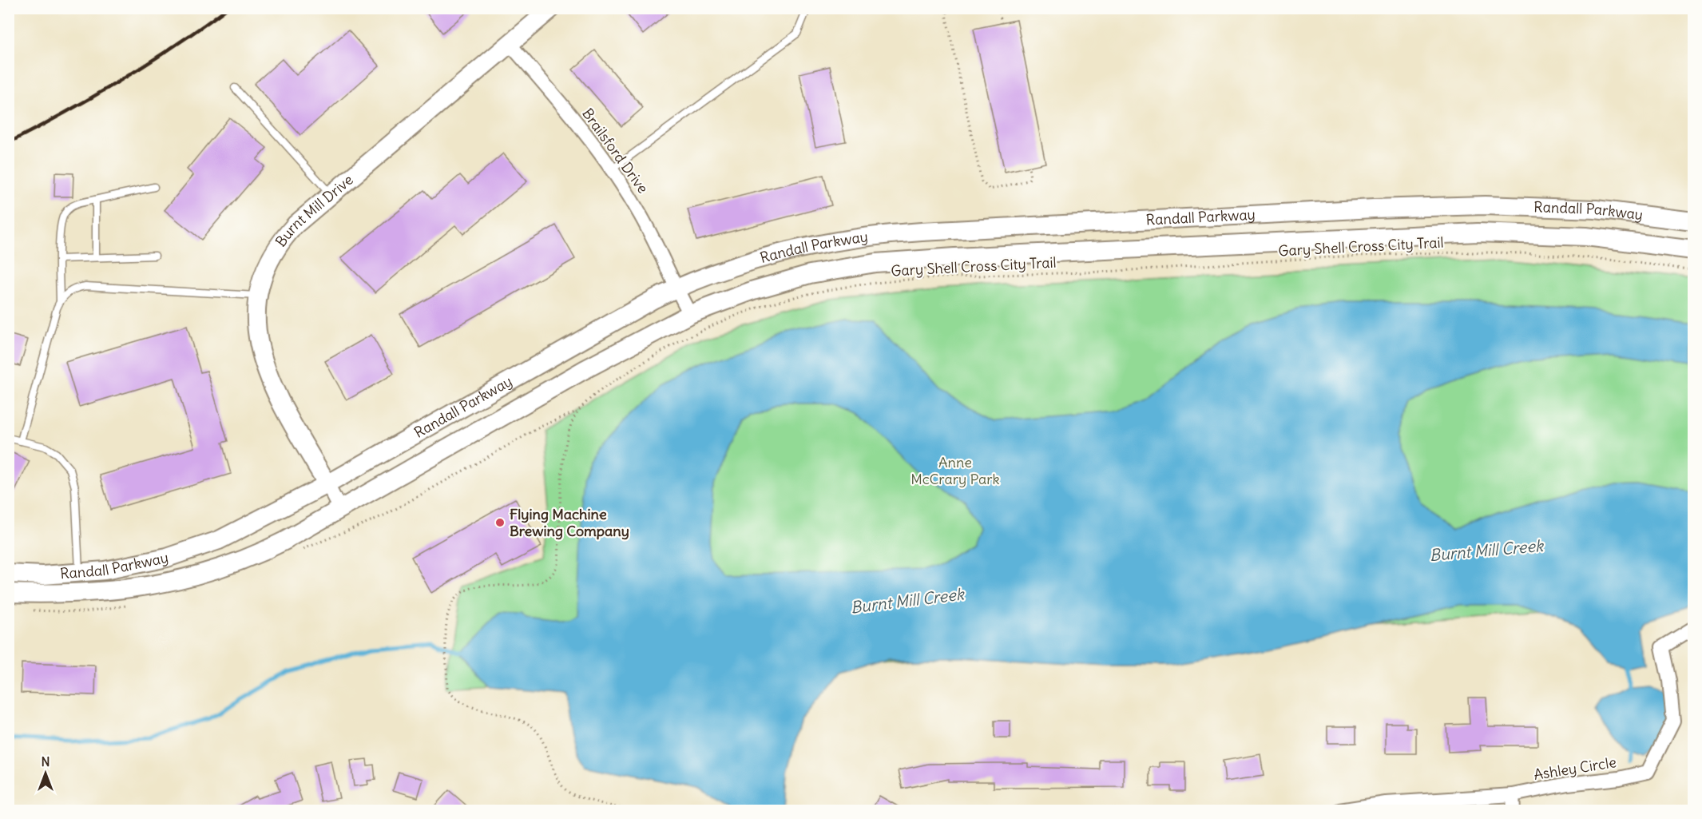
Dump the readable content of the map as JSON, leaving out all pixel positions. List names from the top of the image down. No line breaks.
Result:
{"streets":{"main road":["Burnt Mill Drive","Randall Parkway"],"street":["Brailsford Drive","Ashley Circle"],"path":["Gary Shell Cross City Trail"]},"crossings":[["Brailsford Drive","Burnt Mill Drive"],["Brailsford Drive","Randall Parkway"],["Burnt Mill Drive","Randall Parkway"]],"water":["Burnt Mill Creek"],"parks":["Anne McCrary Park"],"places":["Flying Machine Brewing Company"],"north":"top"}
